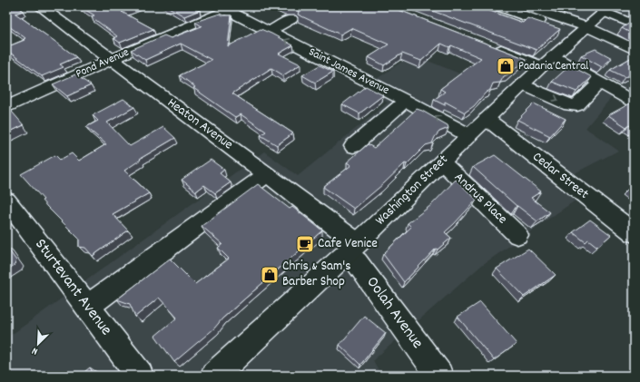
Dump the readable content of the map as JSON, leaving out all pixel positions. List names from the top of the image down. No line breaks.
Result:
{"streets":{"street":["Pond Avenue","Saint James Avenue","Heaton Avenue","Cedar Street","Washington Street","Andrus Place","Sturtevant Avenue","Oolah Avenue"]},"crossings":[["Pond Avenue","Saint James Avenue"],["Pond Avenue","Heaton Avenue"],["Saint James Avenue","Washington Street"],["Heaton Avenue","Washington Street"],["Heaton Avenue","Oolah Avenue"],["Cedar Street","Washington Street"],["Washington Street","Andrus Place"],["Washington Street","Oolah Avenue"]],"places":{"shop":["Padaria Central","Chris & Sam's Barber Shop"],"cafe":["Cafe Venice"]},"north":"bottom left"}
